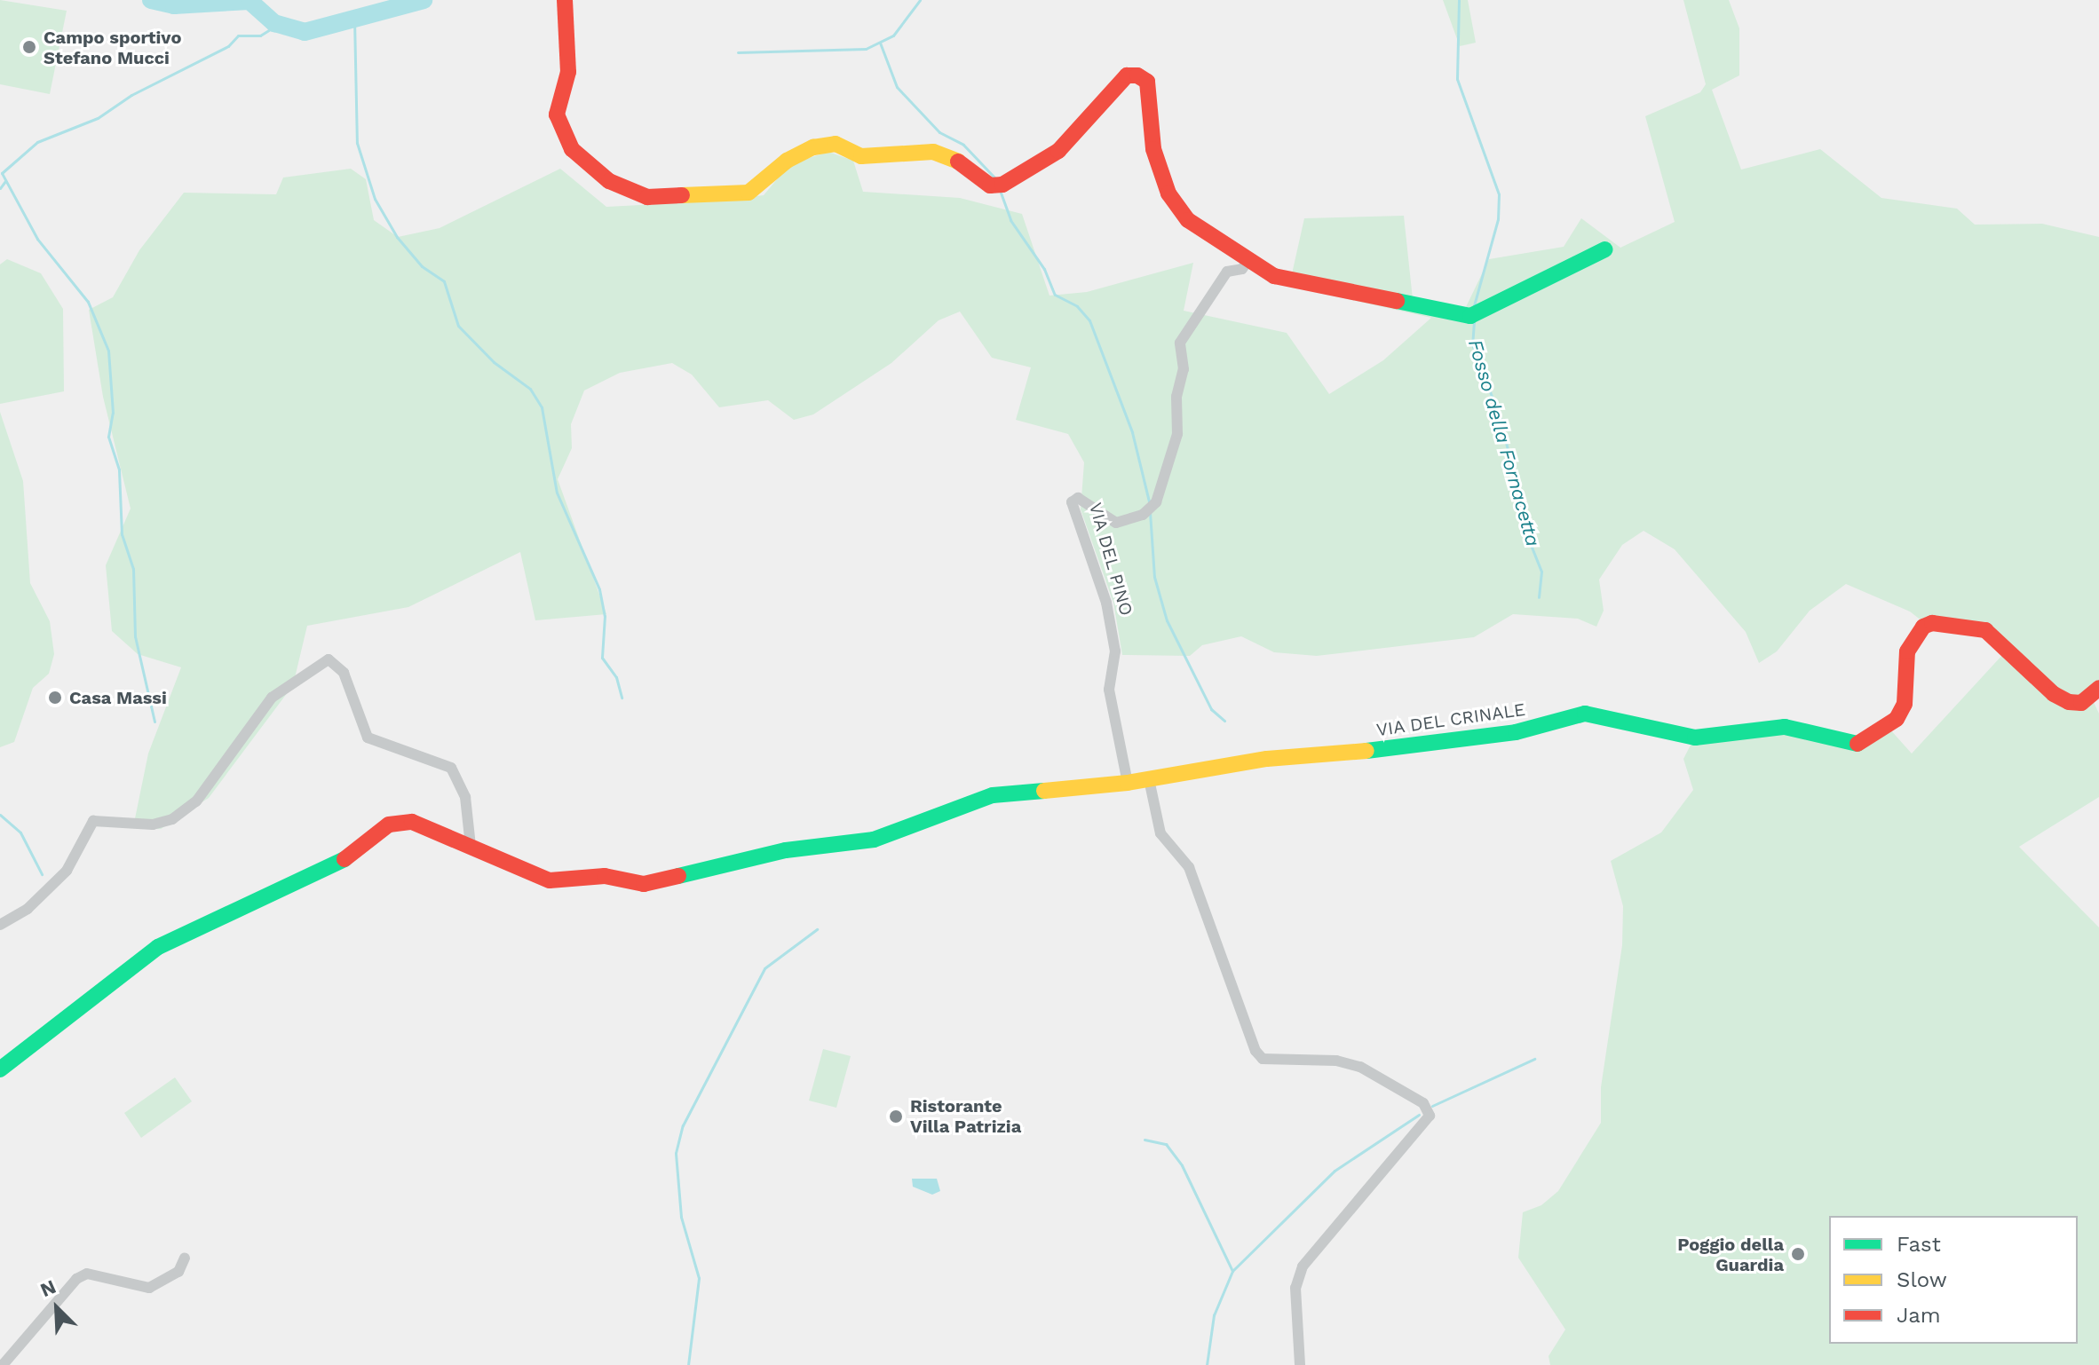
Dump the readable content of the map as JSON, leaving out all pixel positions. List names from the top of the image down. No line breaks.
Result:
{"streets":{"street":["VIA DEL PINO","VIA DEL CRINALE"]},"crossings":[["VIA DEL PINO","VIA DEL CRINALE"]],"water":["Fosso della Fornacetta"],"places":["Campo sportivo Stefano Mucci","Casa Massi","Ristorante Villa Patrizia","Poggio della Guardia"],"legend":["Fast","Slow","Jam"],"north":"top left"}
